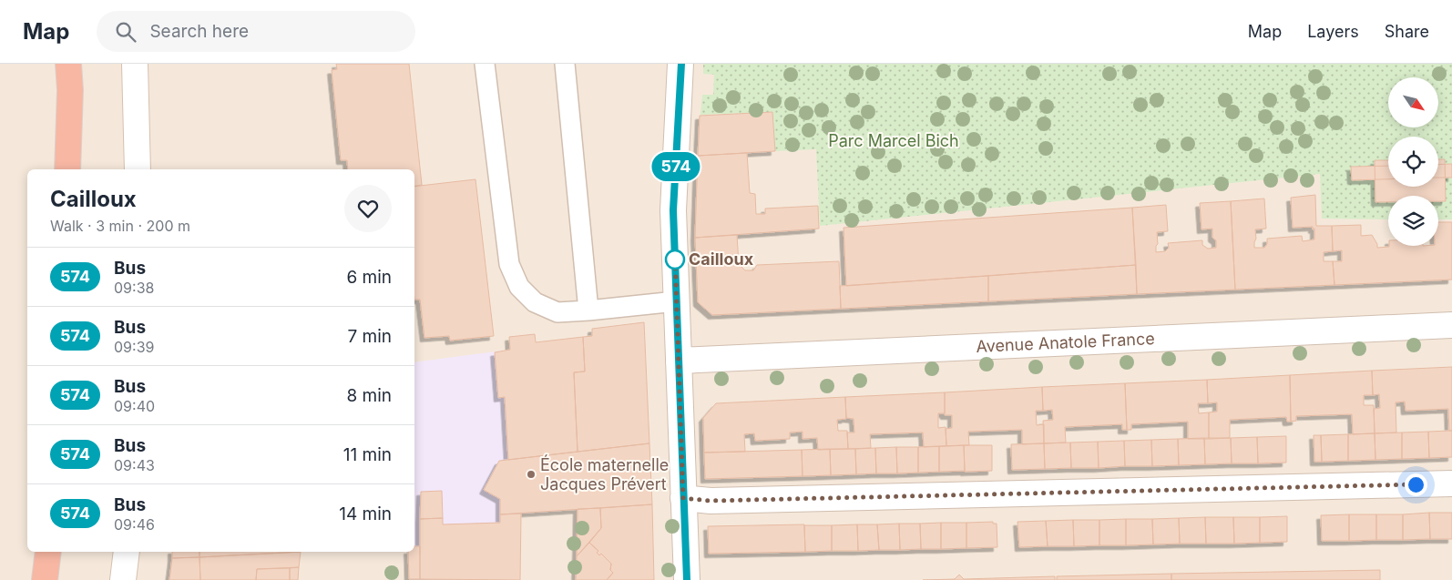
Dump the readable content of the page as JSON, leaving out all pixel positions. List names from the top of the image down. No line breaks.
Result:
{"streets":{"street":["Avenue Anatole France"]},"parks":["Parc Marcel Bich"],"places":["Cailloux","École maternelle Jacques Prévert"],"lines":["bus line 574"],"north":"bottom right","page":{"header":"Map","search":"Search here","nav":["Map","Layers","Share"],"on_map":"574","heading":["Cailloux","Walk · 3 min · 200 m"],"list":[{"mark":"574","name":"Bus","note":"09:38","value":"6 min"},{"mark":"574","name":"Bus","note":"09:39","value":"7 min"},{"mark":"574","name":"Bus","note":"09:40","value":"8 min"},{"mark":"574","name":"Bus","note":"09:43","value":"11 min"},{"mark":"574","name":"Bus","note":"09:46","value":"14 min"}]}}
